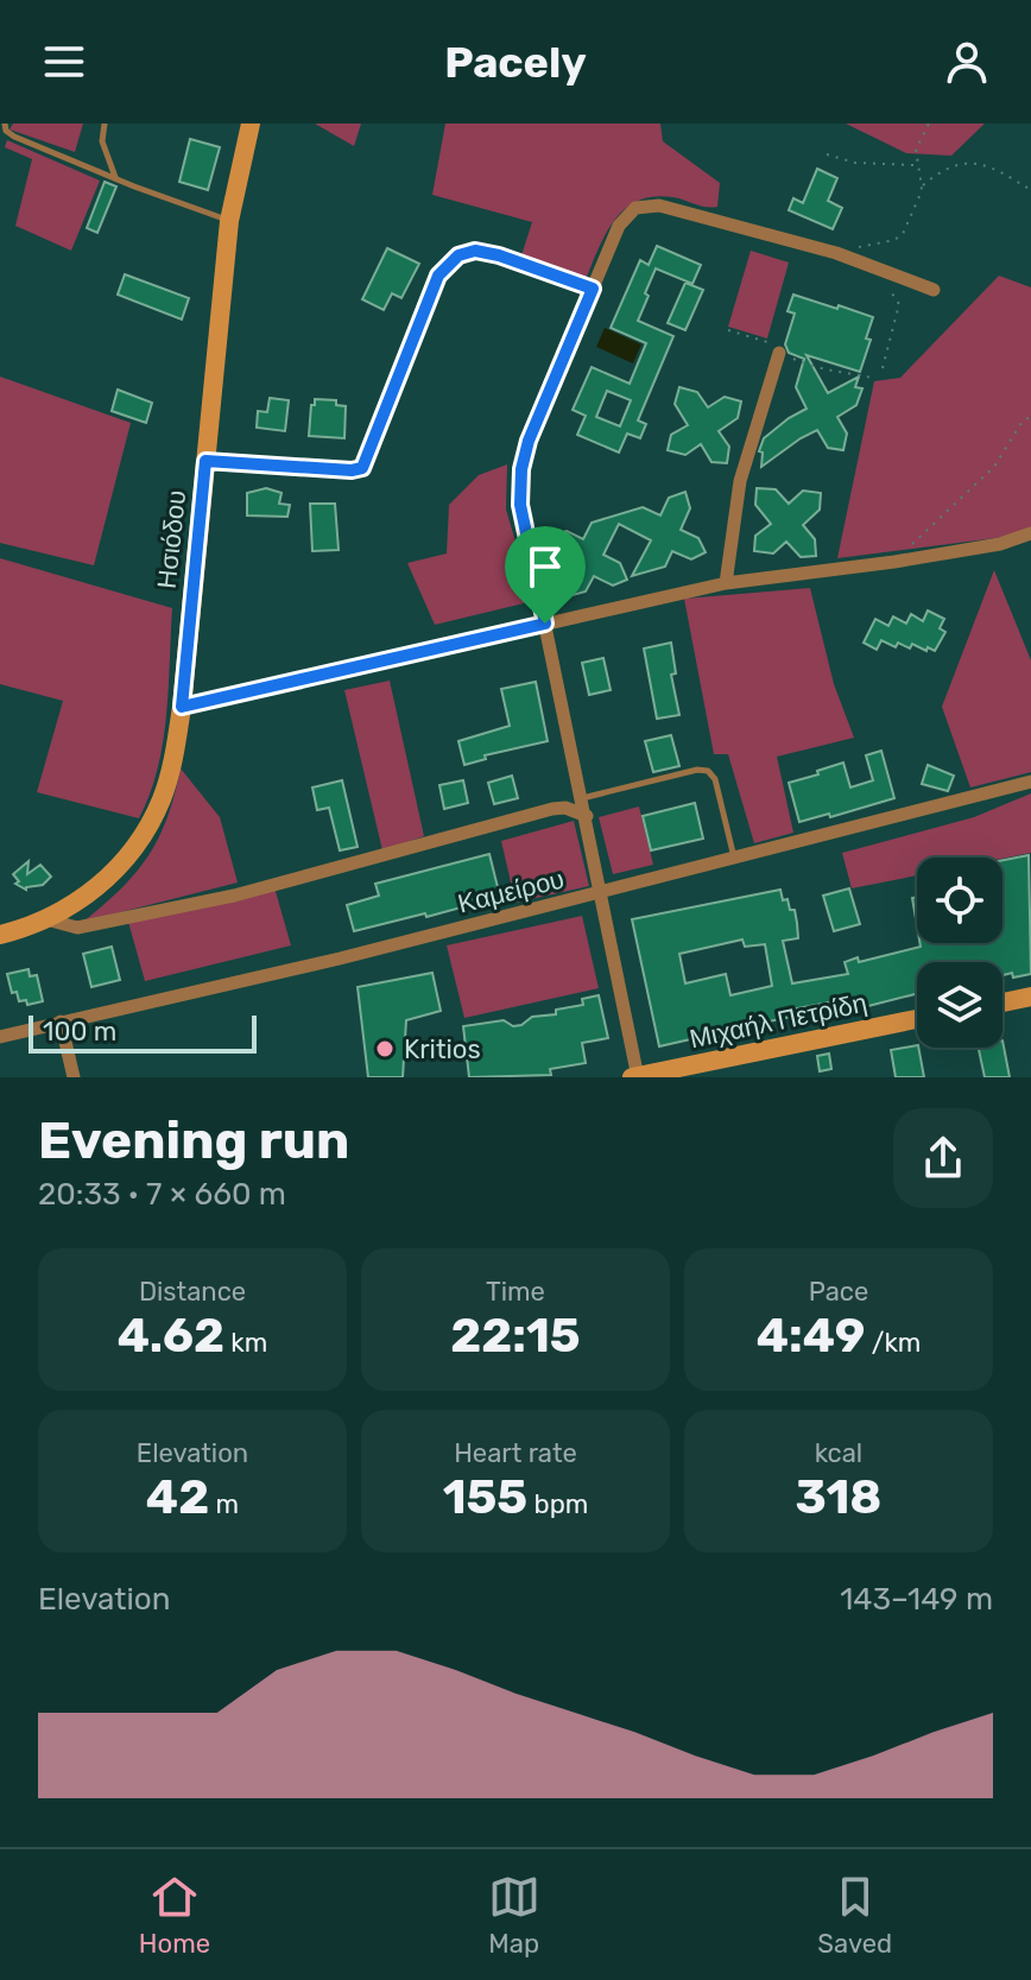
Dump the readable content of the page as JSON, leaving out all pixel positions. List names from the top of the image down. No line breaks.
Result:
{"streets":{"street":["Ησιόδου","Καμείρου","Μιχαήλ Πετρίδη"]},"places":["Kritios"],"scale_bar":"100 m","page":{"header":"Pacely","scale":"100 m","heading":["Evening run","20:33 · 7 × 660 m"],"stats":[["Distance","4.62 km"],["Time","22:15"],["Pace","4:49 /km"],["Elevation","42 m"],["Heart rate","155 bpm"],["kcal","318"]],"chart":["Elevation","143–149 m"],"tabs":["Home","Map","Saved"]}}
